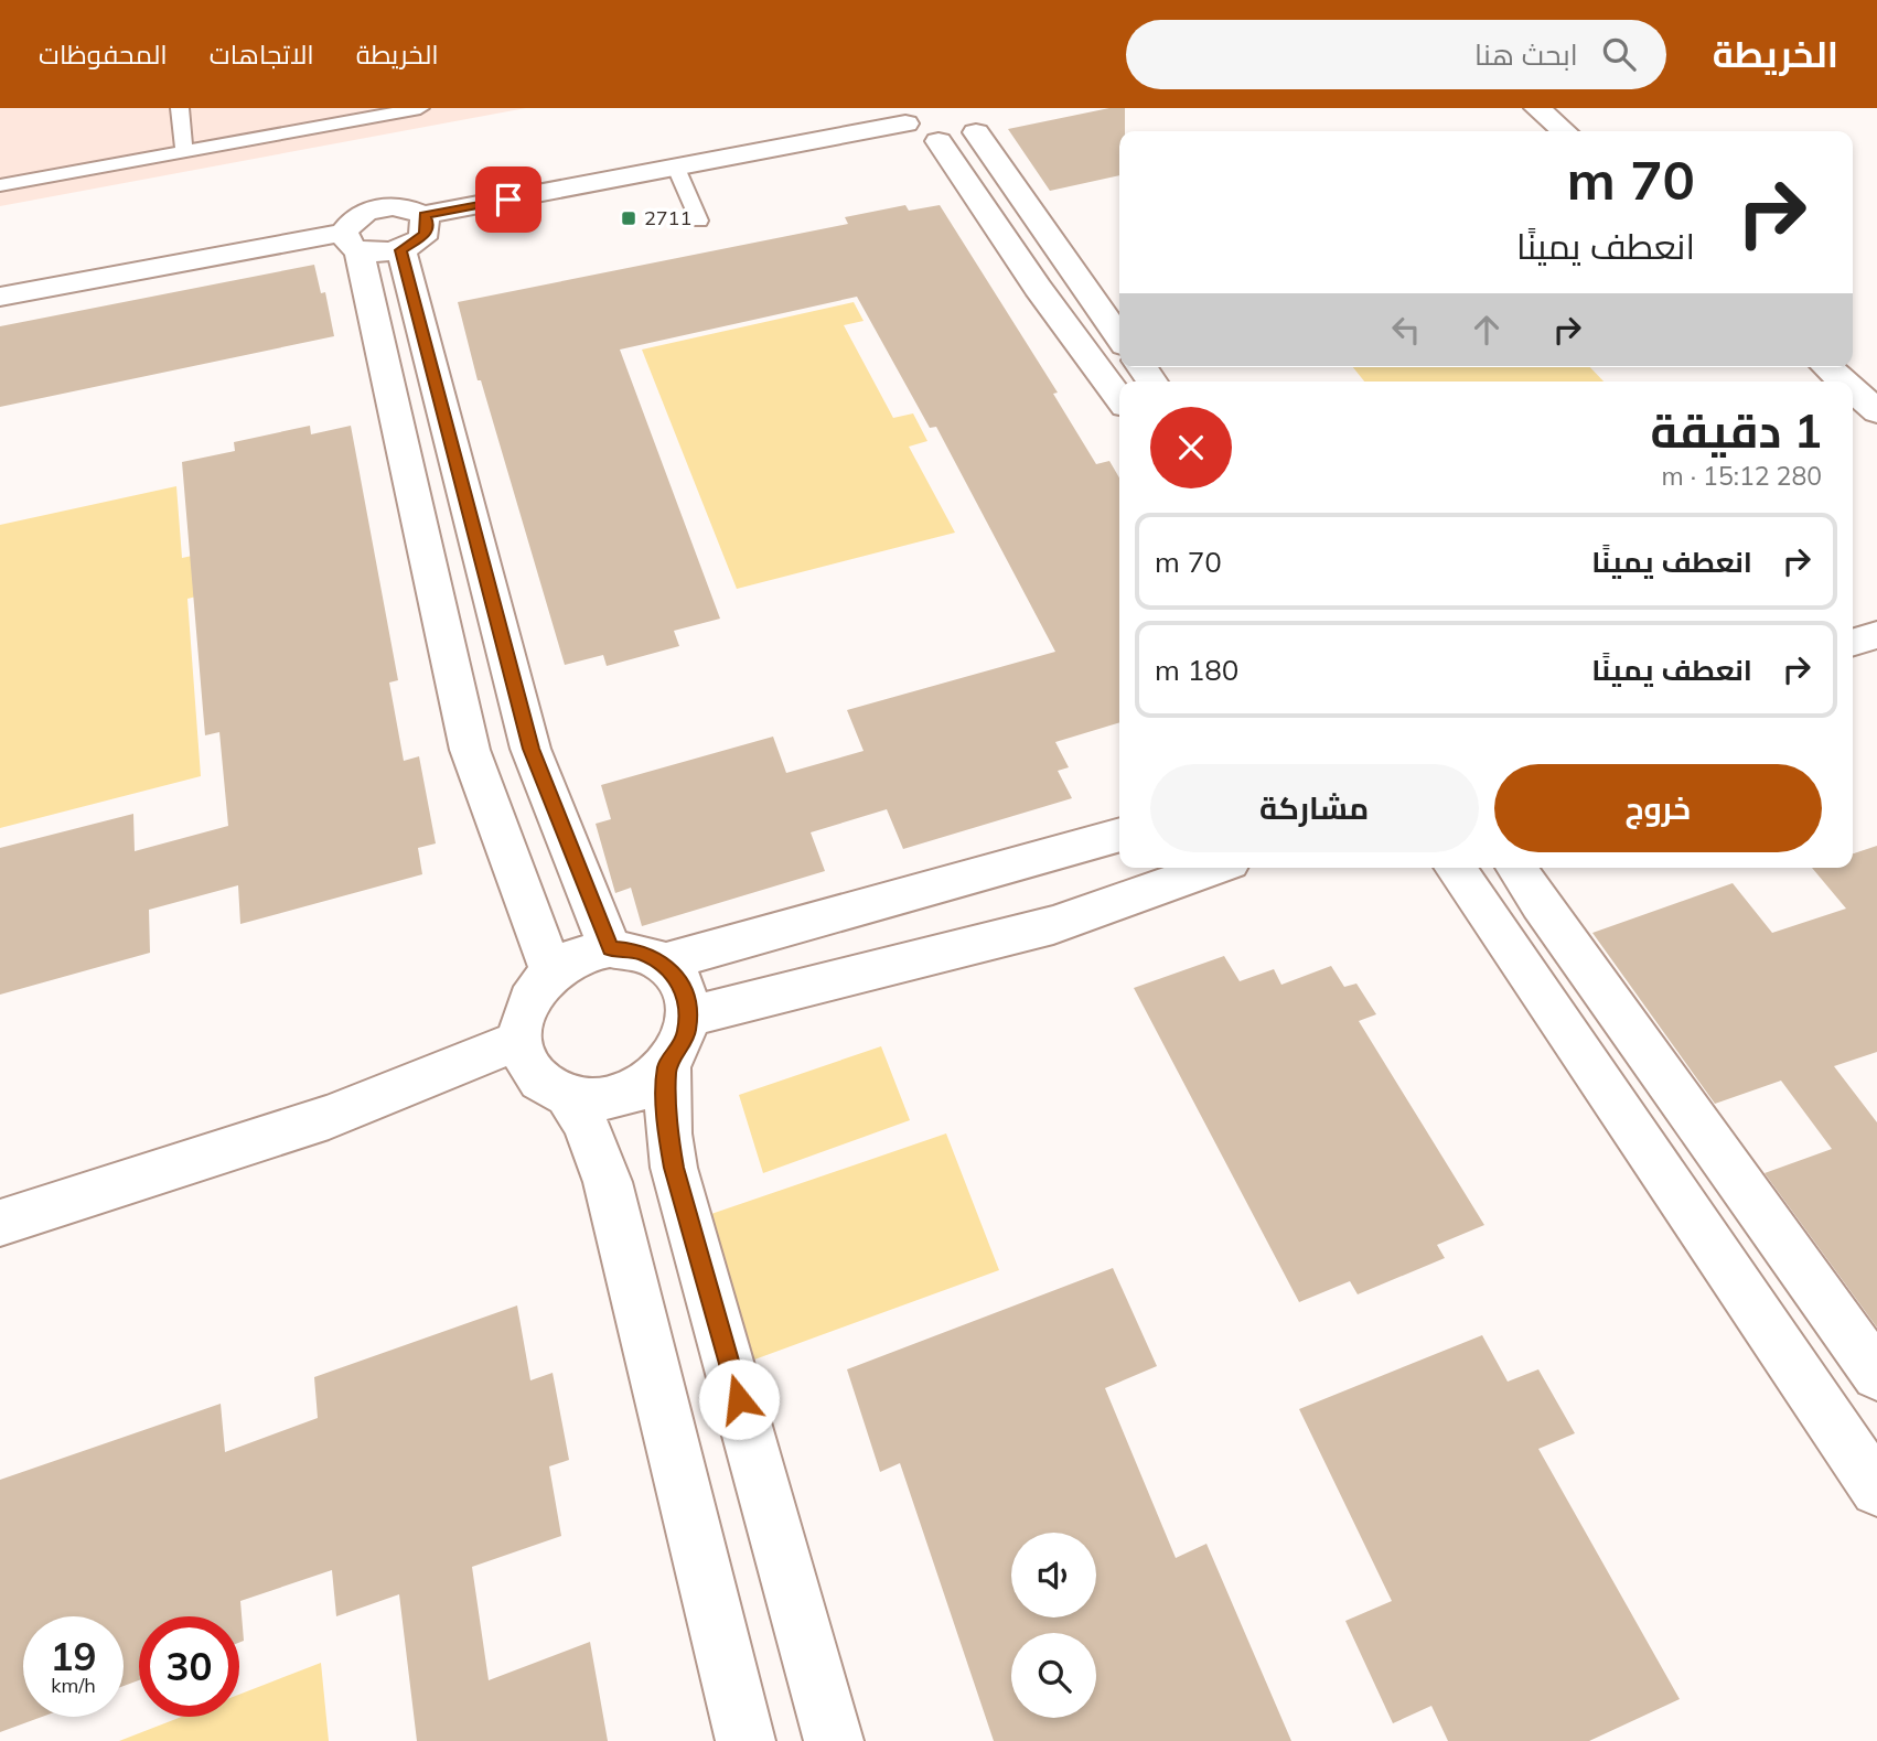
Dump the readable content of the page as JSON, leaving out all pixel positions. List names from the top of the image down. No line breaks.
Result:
{"places":{"transit":["2711"]},"page":{"header":"الخريطة","search":"ابحث هنا","nav":["الخريطة","الاتجاهات","المحفوظات"],"turn":["70 m","انعطف يمينًا"],"heading":["1 دقيقة","280 m · 15:12"],"list":[{"name":"انعطف يمينًا","value":"70 m"},{"name":"انعطف يمينًا","value":"180 m"}],"buttons":["خروج","مشاركة"],"speed":"19 km/h","limit":"30"}}
